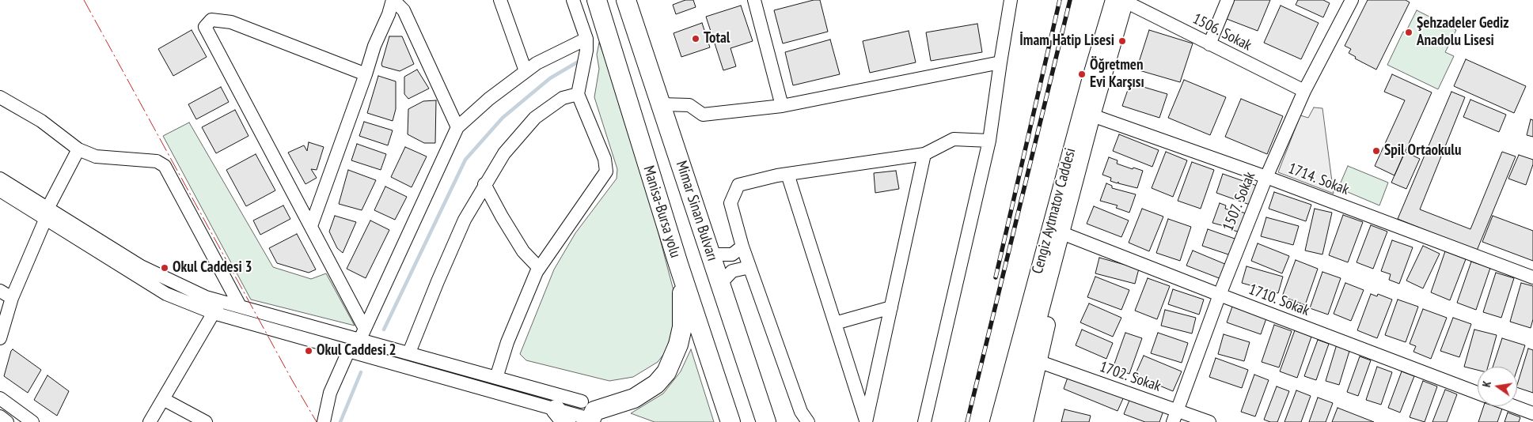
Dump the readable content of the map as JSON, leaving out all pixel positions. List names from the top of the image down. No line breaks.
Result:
{"streets":{"highway":["Mimar Sinan Bulvarı","Manisa-Bursa yolu"],"main road":["Cengiz Aytmatov Caddesi"],"street":["1506. Sokak","1714. Sokak","1507. Sokak","1710. Sokak","1702. Sokak"]},"crossings":[["1506. Sokak","1507. Sokak"],["1506. Sokak","Cengiz Aytmatov Caddesi"],["1714. Sokak","1507. Sokak"],["1714. Sokak","Cengiz Aytmatov Caddesi"],["1507. Sokak","1710. Sokak"],["1507. Sokak","1702. Sokak"],["Cengiz Aytmatov Caddesi","1710. Sokak"]],"places":["Şehzadeler Gediz Anadolu Lisesi","Total","İmam Hatip Lisesi","Öğretmen Evi Karşısı","Spil Ortaokulu","Okul Caddesi 3","Okul Caddesi 2"],"north":"left"}
